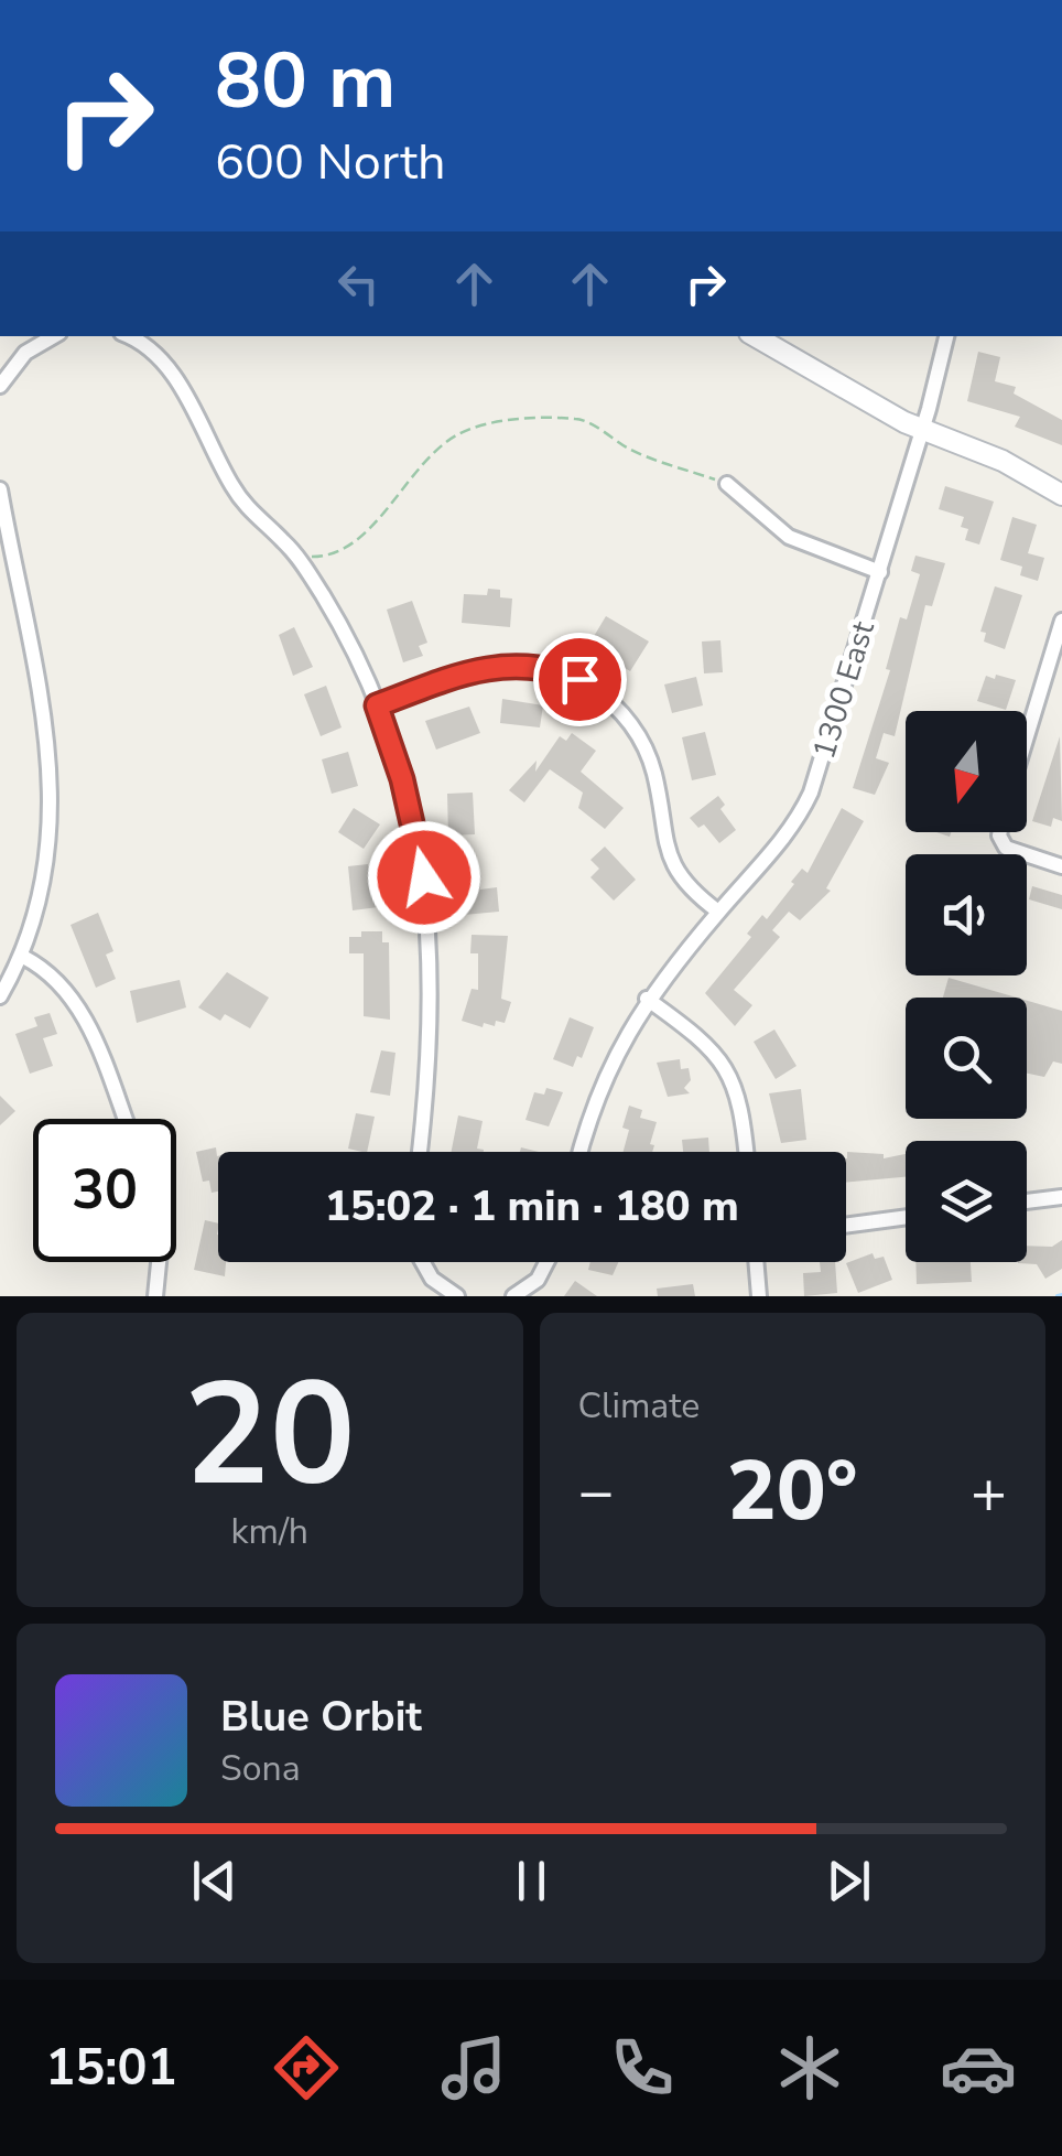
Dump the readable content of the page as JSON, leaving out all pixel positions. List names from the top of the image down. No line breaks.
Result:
{"streets":{"street":["1300 East"]},"north":"bottom","page":{"turn":["80 m","600 North"],"limit":"30","trip":"15:02 · 1 min · 180 m","tile":[["20","km/h"],"Climate"],"heat":["−","20°","+"],"song":["Blue Orbit","Sona"],"tabs":"15:01"}}
